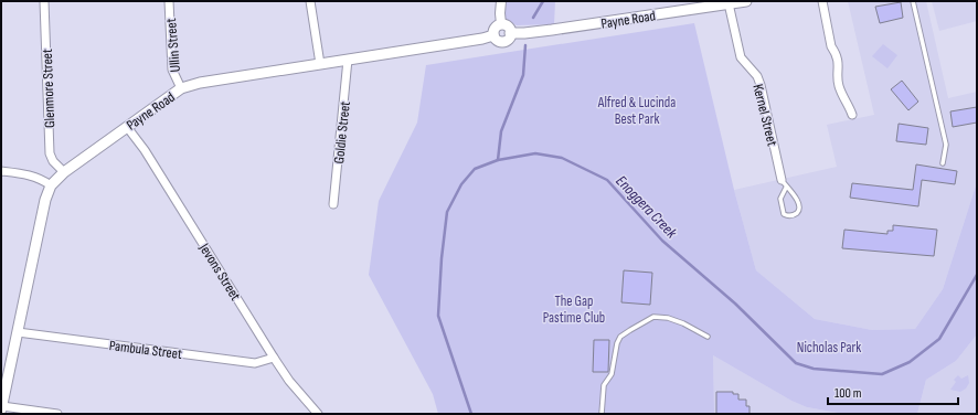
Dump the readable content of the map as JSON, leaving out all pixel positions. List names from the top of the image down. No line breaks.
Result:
{"streets":{"main road":["Payne Road"],"street":["Ullin Street","Glenmore Street","Kernel Street","Goldie Street","Jevons Street","Pambula Street"]},"crossings":[["Payne Road","Ullin Street"],["Payne Road","Glenmore Street"],["Payne Road","Kernel Street"],["Payne Road","Goldie Street"],["Payne Road","Jevons Street"],["Payne Road","Pambula Street"],["Jevons Street","Pambula Street"]],"water":["Enoggera Creek"],"parks":["Alfred & Lucinda Best Park","The Gap Pastime Club","Nicholas Park"],"scale_bar":"100 m"}
